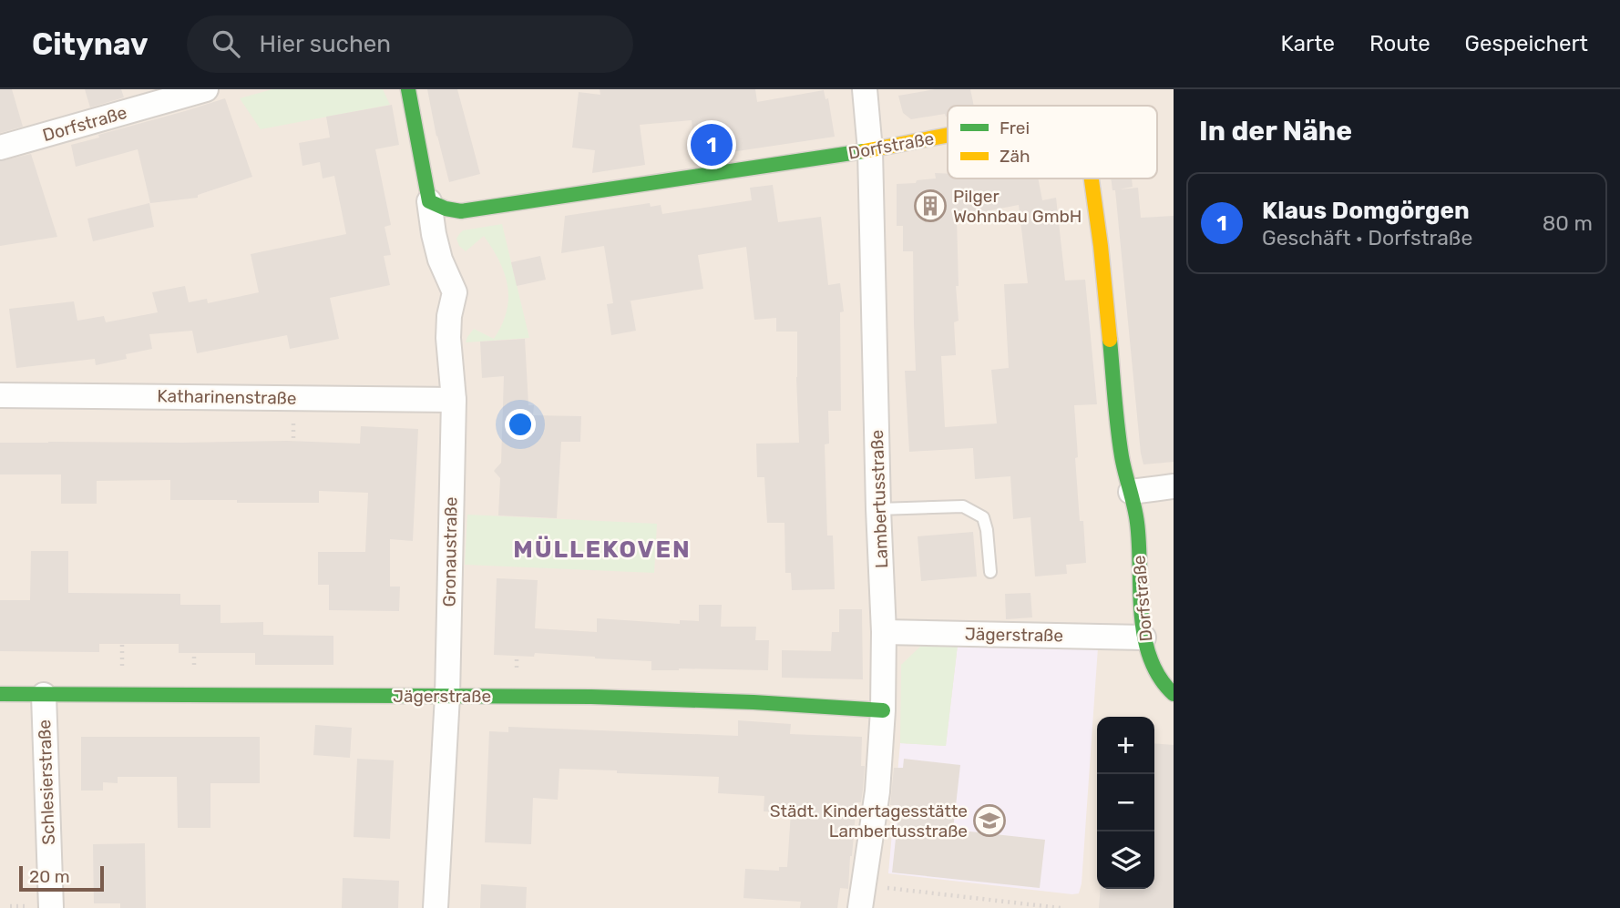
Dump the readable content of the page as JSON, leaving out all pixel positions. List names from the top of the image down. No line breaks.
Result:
{"streets":{"street":["Dorfstraße","Katharinenstraße","Lambertusstraße","Gronaustraße","Jägerstraße","Schlesierstraße"]},"crossings":[["Dorfstraße","Lambertusstraße"],["Dorfstraße","Gronaustraße"],["Dorfstraße","Jägerstraße"],["Katharinenstraße","Gronaustraße"],["Lambertusstraße","Jägerstraße"],["Gronaustraße","Jägerstraße"],["Jägerstraße","Schlesierstraße"]],"districts":["MÜLLEKOVEN"],"places":{"building":["Pilger Wohnbau GmbH"],"school or university":["Städt. Kindertagesstätte Lambertusstraße"]},"legend":["Frei","Zäh"],"scale_bar":"20 m","page":{"header":"Citynav","search":"Hier suchen","nav":["Karte","Route","Gespeichert"],"heading":"In der Nähe","pins":"1","list":[{"mark":"1","name":"Klaus Domgörgen","note":"Geschäft · Dorfstraße","value":"80 m"}],"map_buttons":["+","−"],"scale":"20 m"}}
